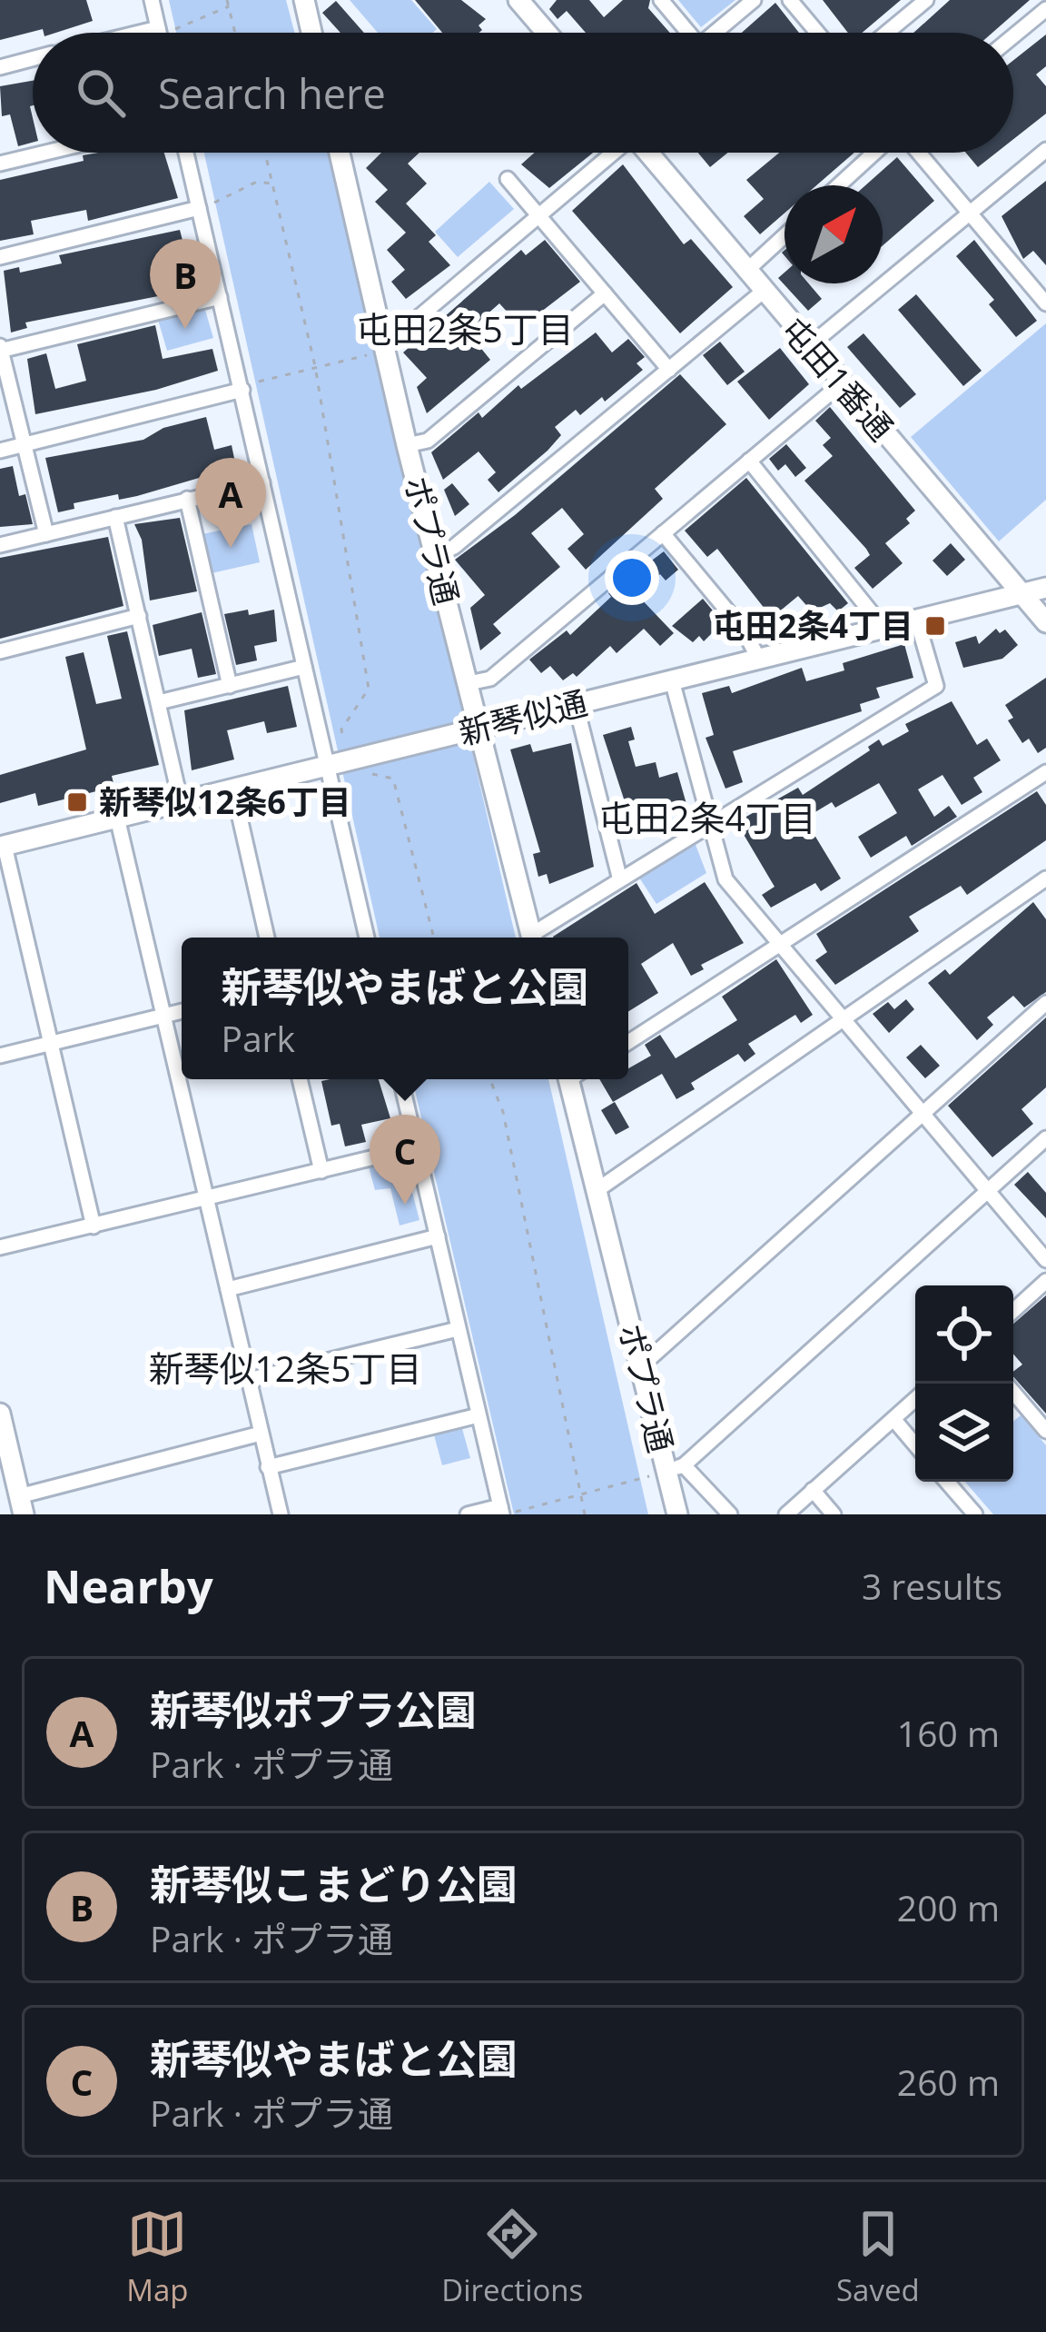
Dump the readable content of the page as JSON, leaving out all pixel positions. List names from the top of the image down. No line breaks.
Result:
{"streets":{"street":["屯田1番通","ポプラ通","新琴似通"]},"crossings":[["屯田1番通","新琴似通"],["ポプラ通","新琴似通"]],"districts":["屯田2条5丁目","屯田2条4丁目","新琴似12条5丁目"],"places":{"transit":["屯田2条4丁目","新琴似12条6丁目"]},"north":"top right","page":{"search":"Search here","pins":["B","A","C"],"popup":["新琴似やまばと公園","Park"],"heading":["Nearby","3 results"],"list":[{"mark":"A","name":"新琴似ポプラ公園","note":"Park · ポプラ通","value":"160 m"},{"mark":"B","name":"新琴似こまどり公園","note":"Park · ポプラ通","value":"200 m"},{"mark":"C","name":"新琴似やまばと公園","note":"Park · ポプラ通","value":"260 m"}],"nav":["Map","Directions","Saved"]}}
